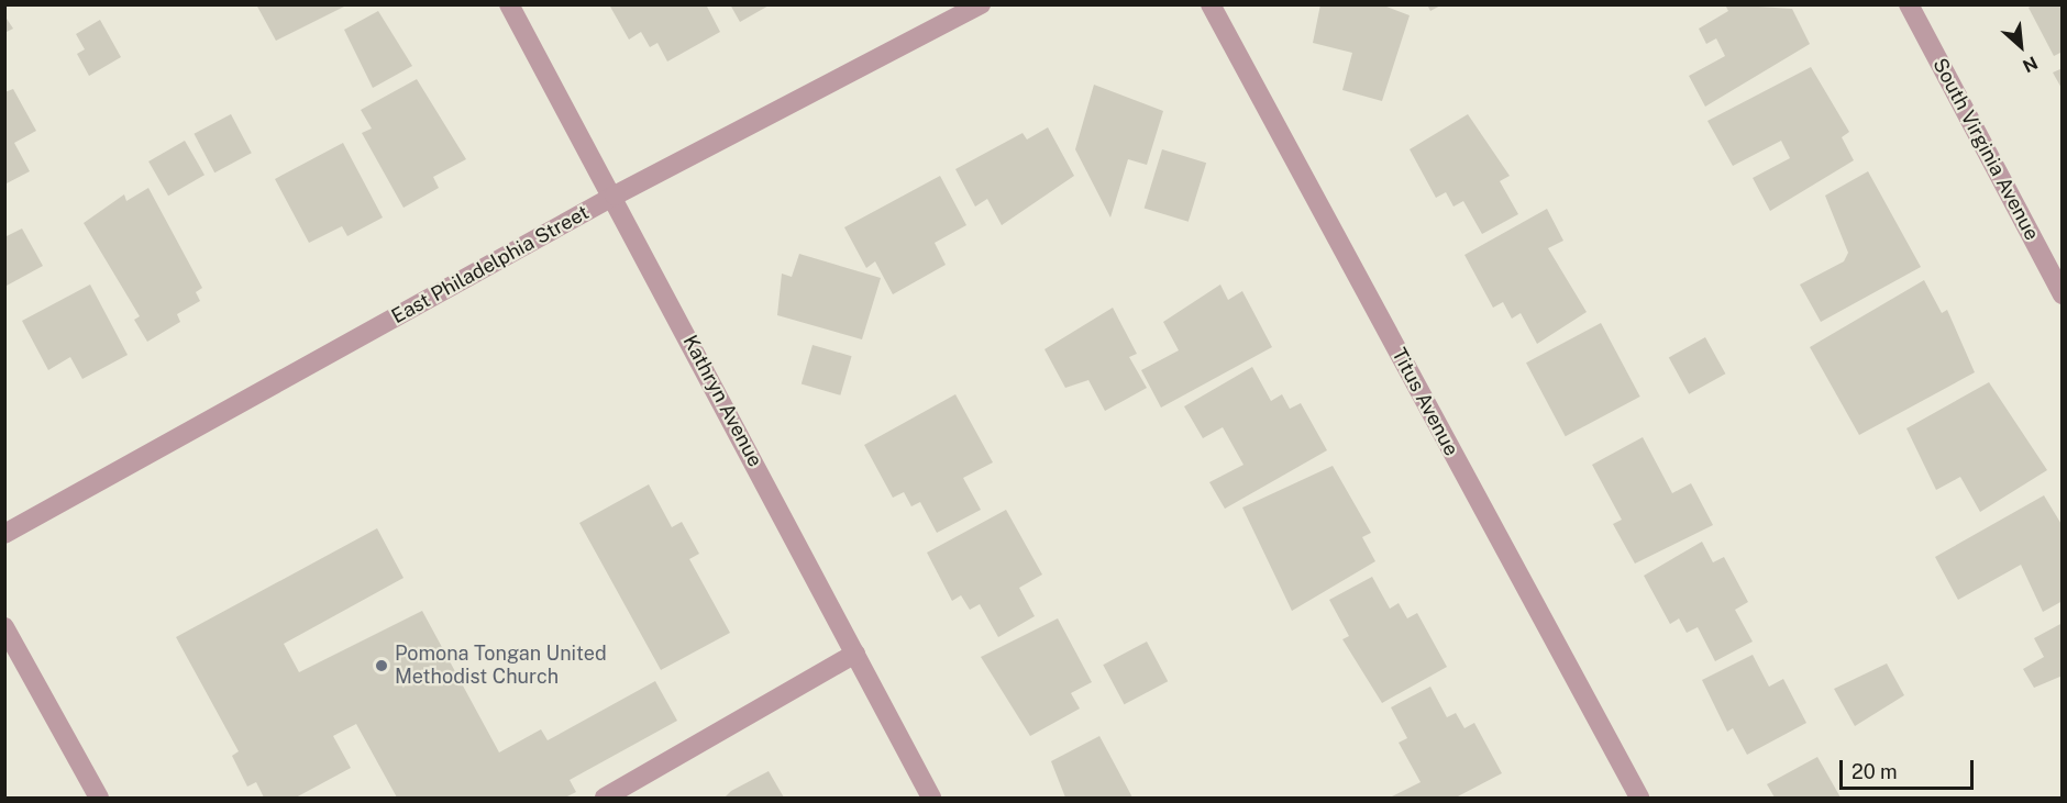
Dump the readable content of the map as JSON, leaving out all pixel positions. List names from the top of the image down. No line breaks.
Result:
{"streets":{"street":["South Virginia Avenue","East Philadelphia Street","Kathryn Avenue","Titus Avenue"]},"crossings":[["East Philadelphia Street","Kathryn Avenue"]],"places":["Pomona Tongan United Methodist Church"],"scale_bar":"20 m","north":"bottom right"}
